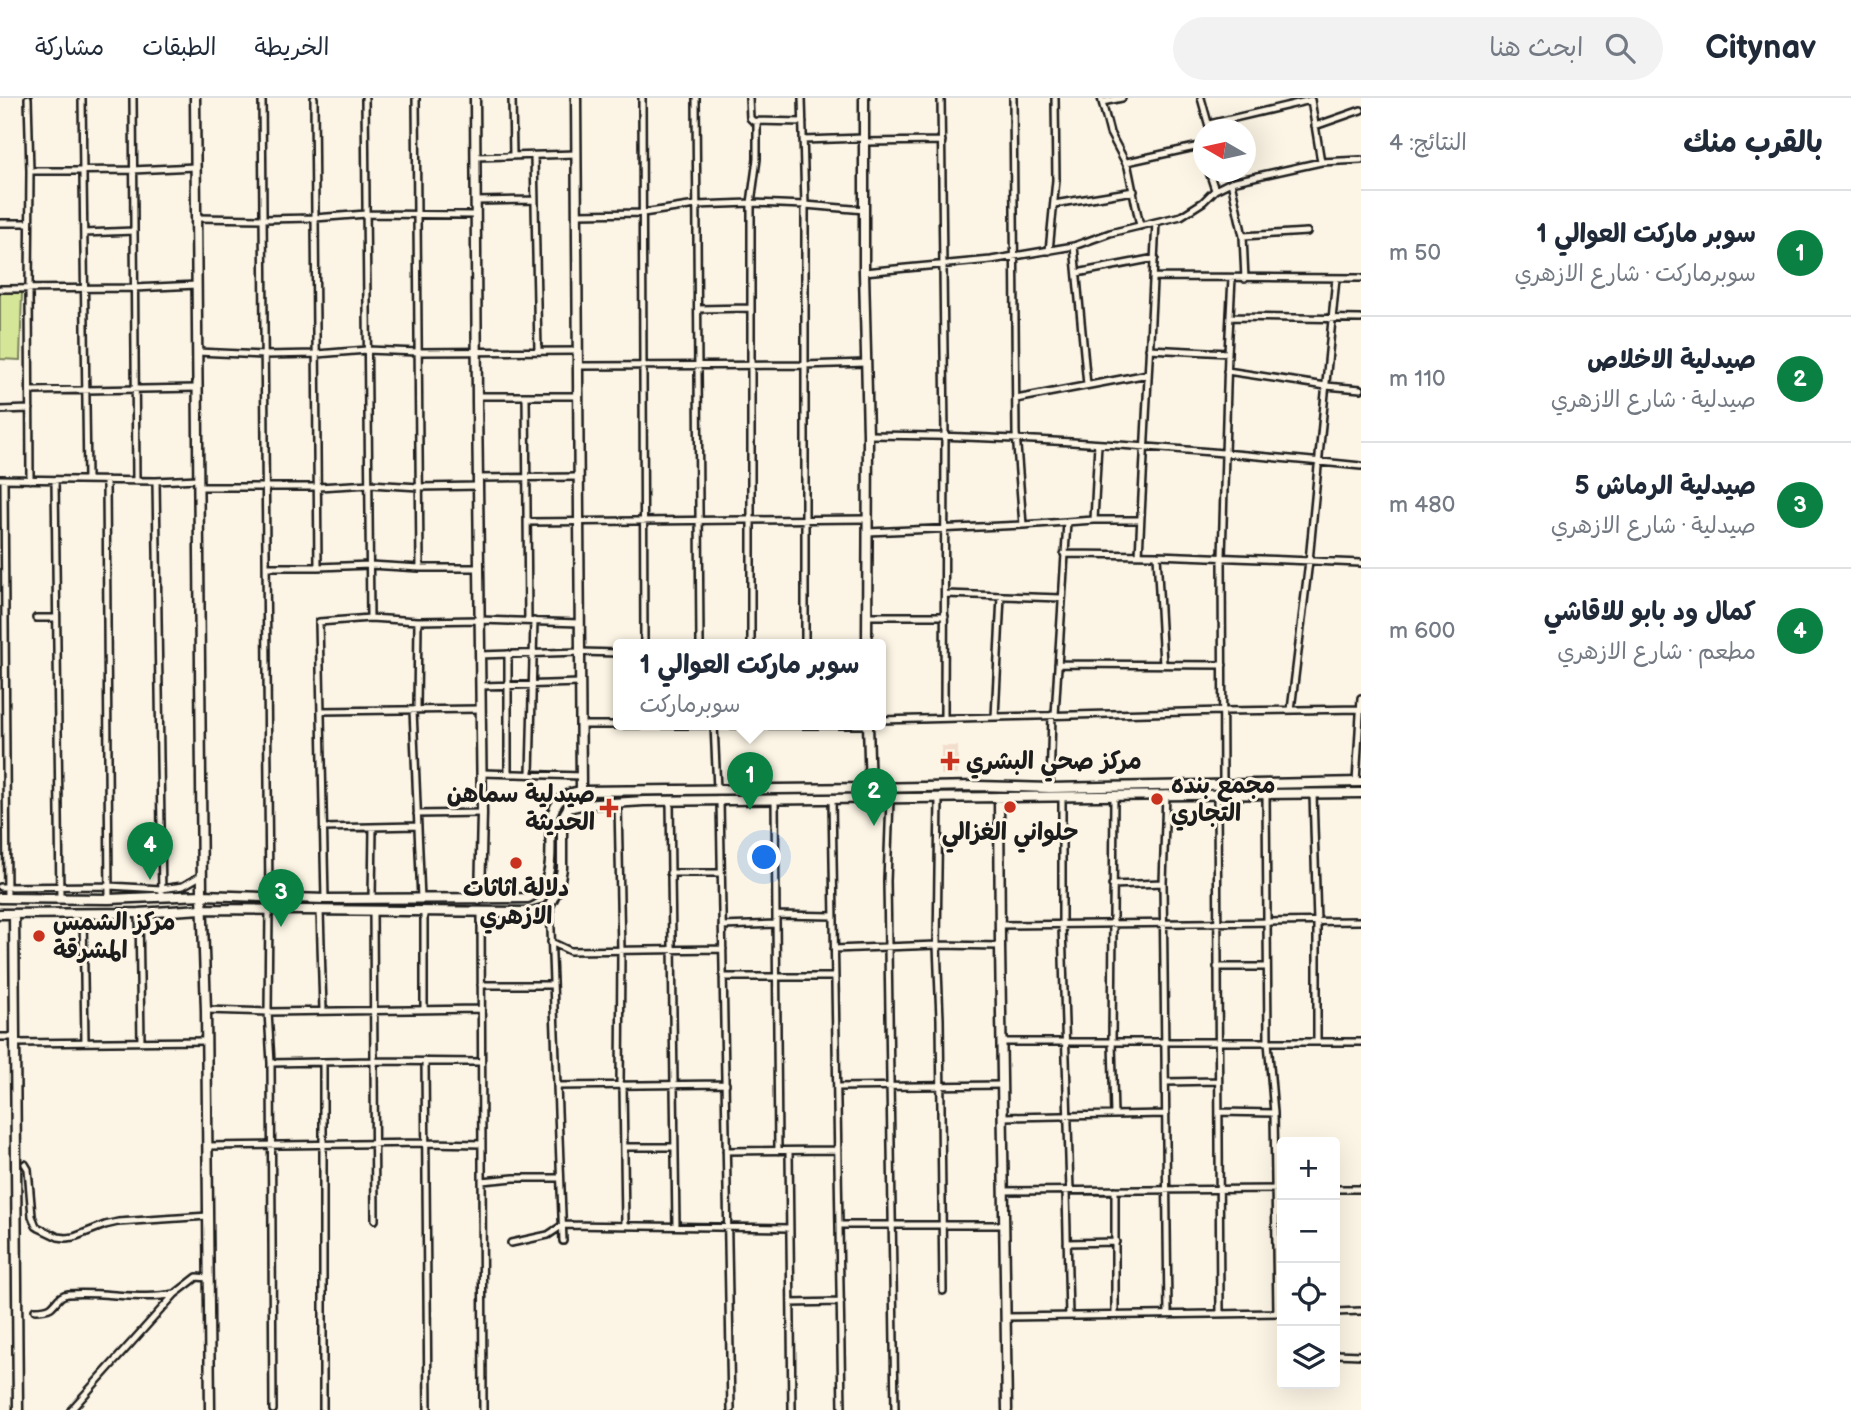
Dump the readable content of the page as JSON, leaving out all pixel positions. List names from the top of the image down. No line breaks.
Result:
{"places":{"health":["مركز صحي البشري","صيدلية سماهن الحديثة"],"other":["مجمع بنده التجاري","حلواني الغزالي","دلالة اثاثات الازهري","مركز الشمس المشرقة"]},"north":"left","page":{"header":"Citynav","search":"ابحث هنا","nav":["الخريطة","الطبقات","مشاركة"],"heading":["بالقرب منك","النتائج: 4"],"list":[{"mark":"1","name":"سوبر ماركت العوالي 1","note":"سوبرماركت · شارع الازهري","value":"50 m"},{"mark":"2","name":"صيدلية الاخلاص","note":"صيدلية · شارع الازهري","value":"110 m"},{"mark":"3","name":"صيدلية الرماش 5","note":"صيدلية · شارع الازهري","value":"480 m"},{"mark":"4","name":"كمال ود بابو للاقاشي","note":"مطعم · شارع الازهري","value":"600 m"}],"popup":["سوبر ماركت العوالي 1","سوبرماركت"],"pins":["1","2","4","3"],"map_buttons":["+","−"]}}
